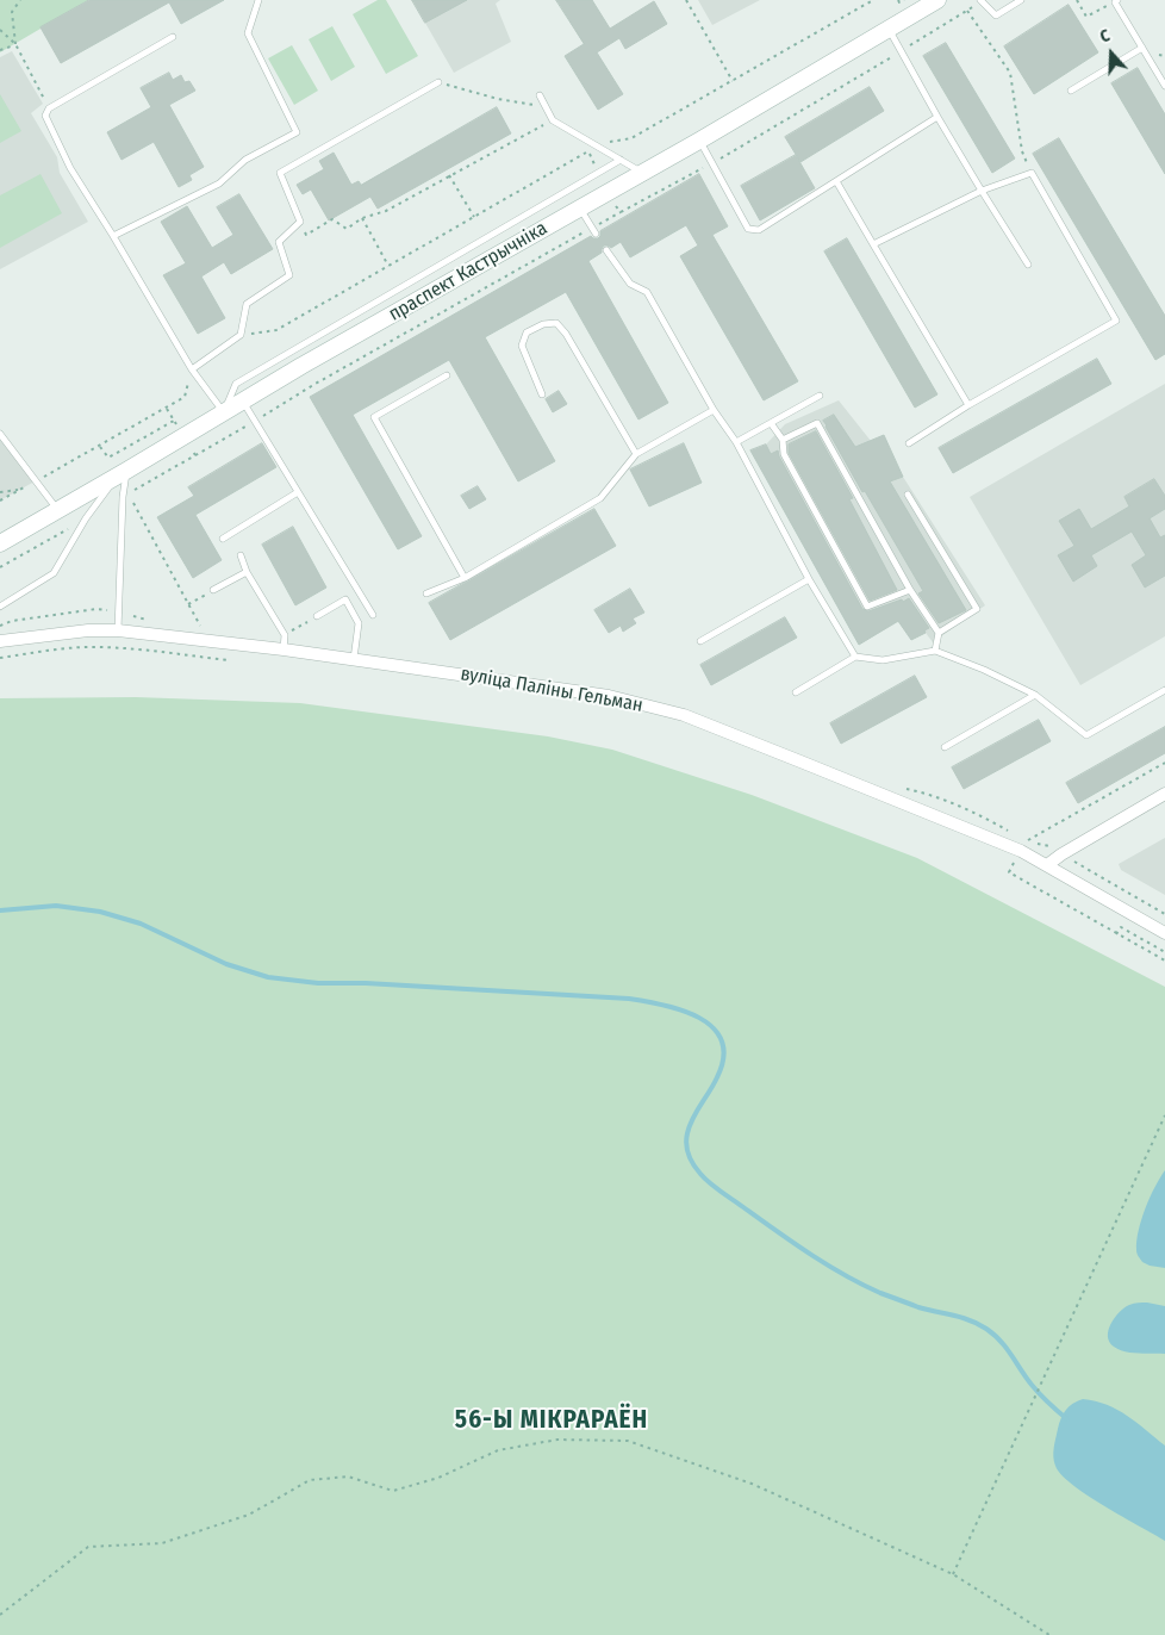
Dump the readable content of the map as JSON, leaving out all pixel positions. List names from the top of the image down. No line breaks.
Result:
{"streets":{"main road":["праспект Кастрычніка"],"street":["вуліца Паліны Гельман"]},"districts":["56-Ы МІКРАРАЁН"],"north":"top"}
